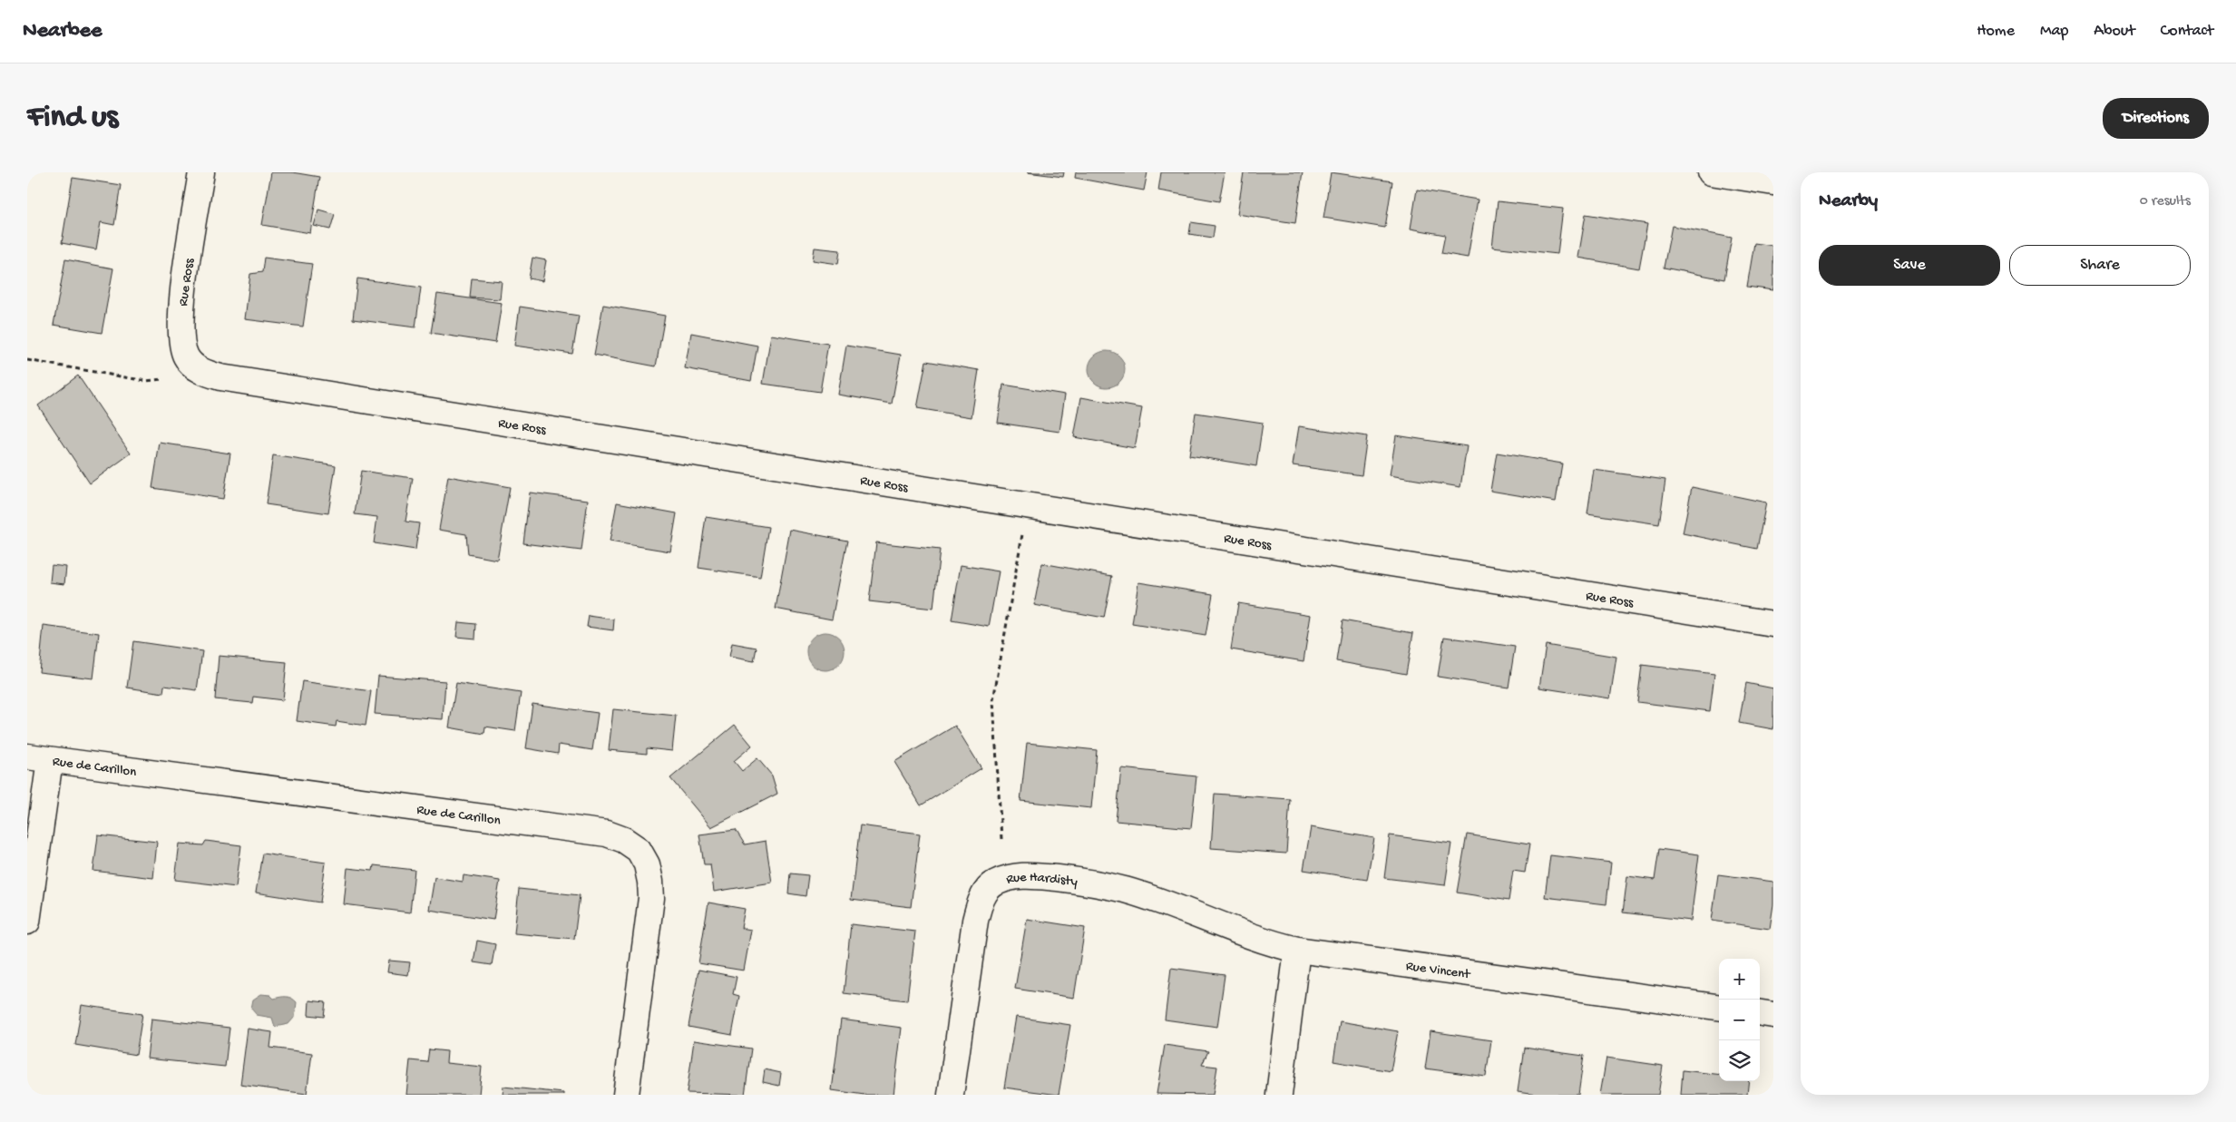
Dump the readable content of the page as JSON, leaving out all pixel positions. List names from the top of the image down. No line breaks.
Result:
{"streets":{"street":["Rue Ross","Rue de Carillon","Rue Hardisty","Rue Vincent"]},"crossings":[["Rue Hardisty","Rue Vincent"]],"page":{"header":"Nearbee","nav":["Home","Map","About","Contact"],"buttons":["Directions",["Save","Share"]],"title":"Find us","heading":["Nearby","0 results"],"map_buttons":["+","−"]}}
